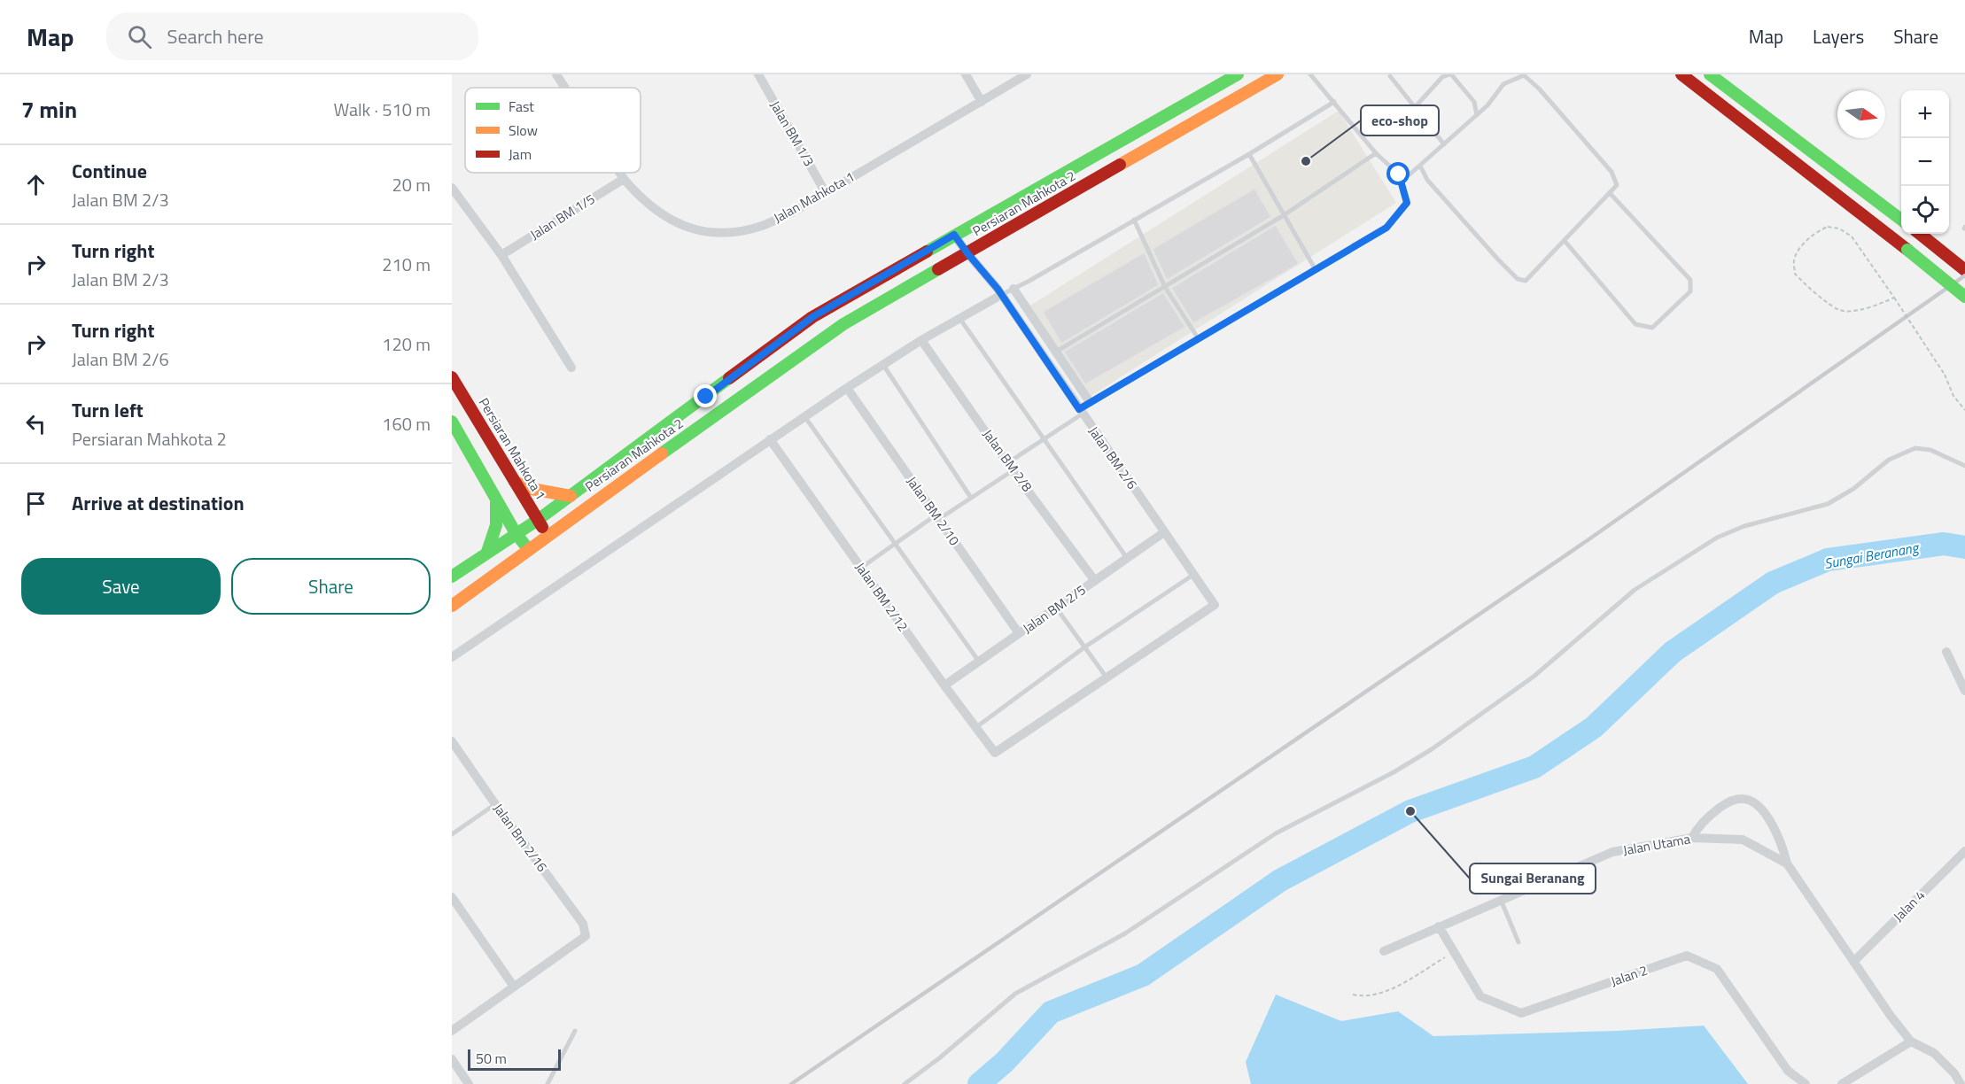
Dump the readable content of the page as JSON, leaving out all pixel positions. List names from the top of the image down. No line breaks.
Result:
{"streets":{"main road":["Persiaran Mahkota 2","Persiaran Mahkota 1"],"street":["Jalan BM 1/3","Jalan Mahkota 1","Jalan BM 1/5","Jalan BM 2/6","Jalan BM 2/8","Jalan BM 2/10","Jalan BM 2/12","Jalan BM 2/5","Jalan Bm 2/16","Jalan Utama","Jalan 4","Jalan 2"]},"crossings":[["Jalan BM 1/3","Jalan Mahkota 1"],["Jalan Mahkota 1","Jalan BM 1/5"],["Persiaran Mahkota 2","Persiaran Mahkota 1"],["Persiaran Mahkota 2","Jalan BM 2/6"],["Jalan BM 2/6","Jalan BM 2/12"],["Jalan BM 2/6","Jalan BM 2/5"],["Jalan BM 2/8","Jalan BM 2/5"],["Jalan BM 2/10","Jalan BM 2/5"],["Jalan BM 2/12","Jalan BM 2/5"],["Jalan Utama","Jalan 4"],["Jalan Utama","Jalan 2"]],"water":["Sungai Beranang"],"places":["eco-shop","Sungai Beranang"],"legend":["Fast","Slow","Jam"],"scale_bar":"50 m","north":"right","page":{"header":"Map","search":"Search here","nav":["Map","Layers","Share"],"heading":["7 min","Walk · 510 m"],"map_buttons":["+","−"],"list":[["Continue","Jalan BM 2/3","20 m"],["Turn right","Jalan BM 2/3","210 m"],["Turn right","Jalan BM 2/6","120 m"],["Turn left","Persiaran Mahkota 2","160 m"],"Arrive at destination"],"buttons":["Save","Share"],"scale":"50 m"}}
